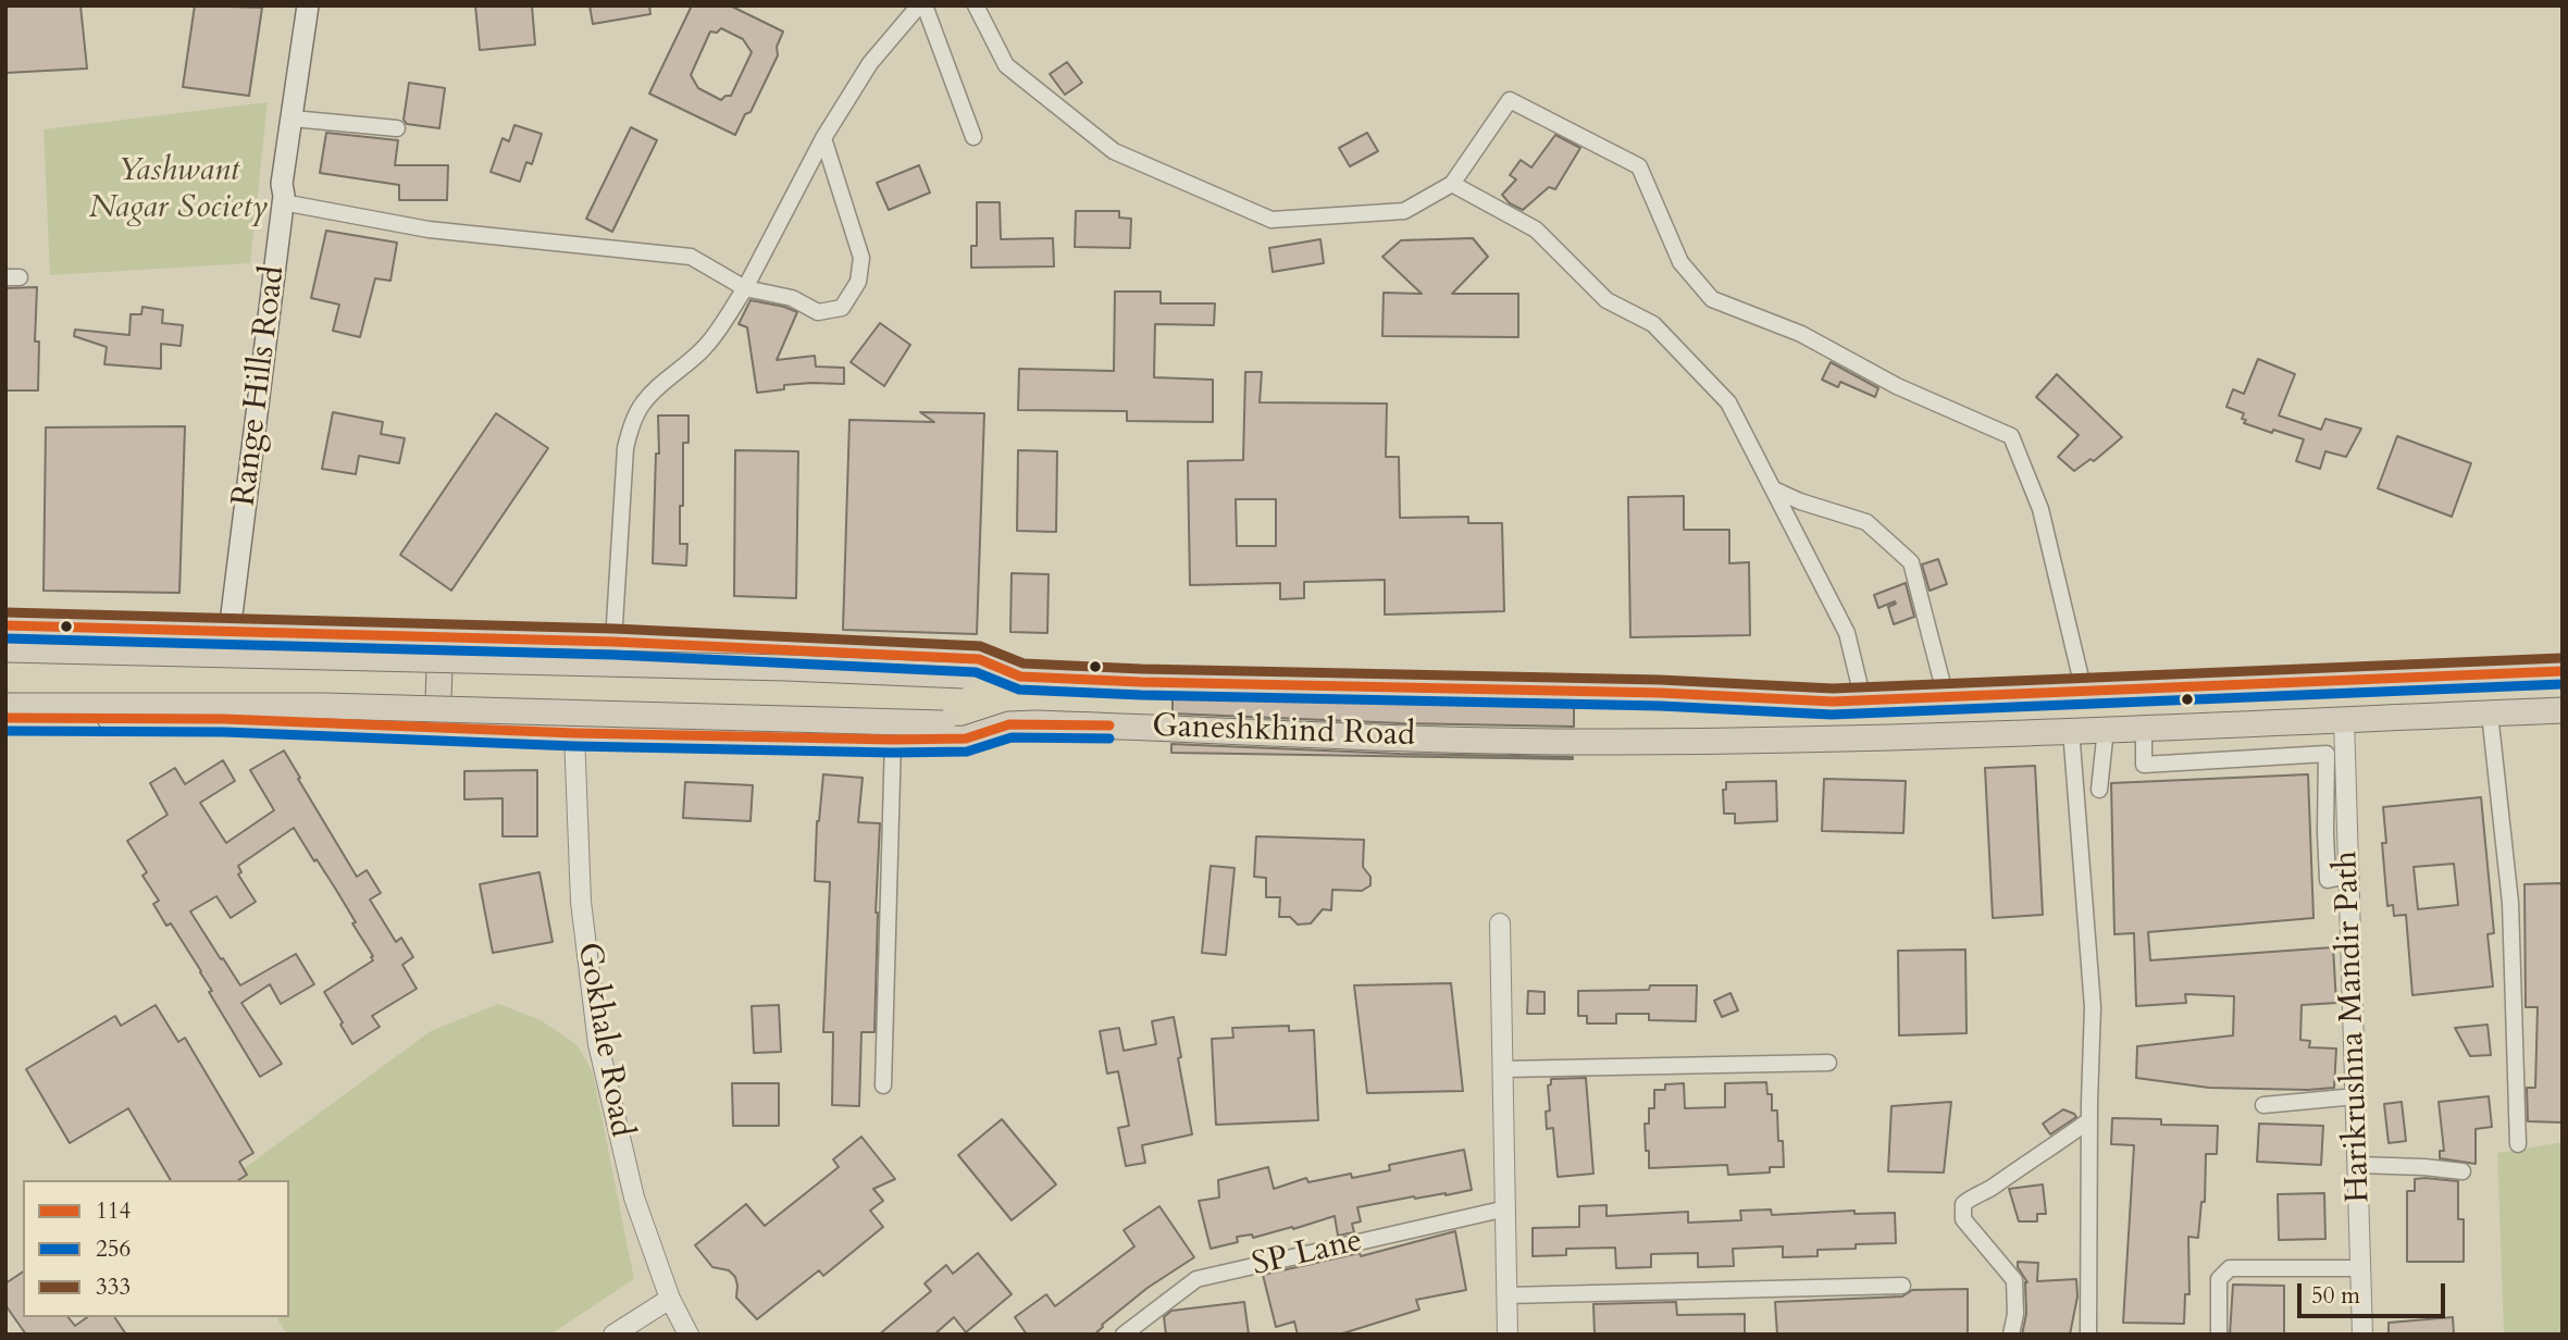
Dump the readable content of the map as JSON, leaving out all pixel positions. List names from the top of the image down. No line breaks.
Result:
{"streets":{"main road":["Range Hills Road","Ganeshkhind Road"],"street":["Harikrushna Mandir Path","Gokhale Road","SP Lane"]},"crossings":[["Range Hills Road","Ganeshkhind Road"],["Ganeshkhind Road","Harikrushna Mandir Path"],["Ganeshkhind Road","Gokhale Road"]],"parks":["Yashwant Nagar Society"],"lines":["transit line 333","transit line 114","transit line 256"],"legend":["114","256","333"],"scale_bar":"50 m"}
